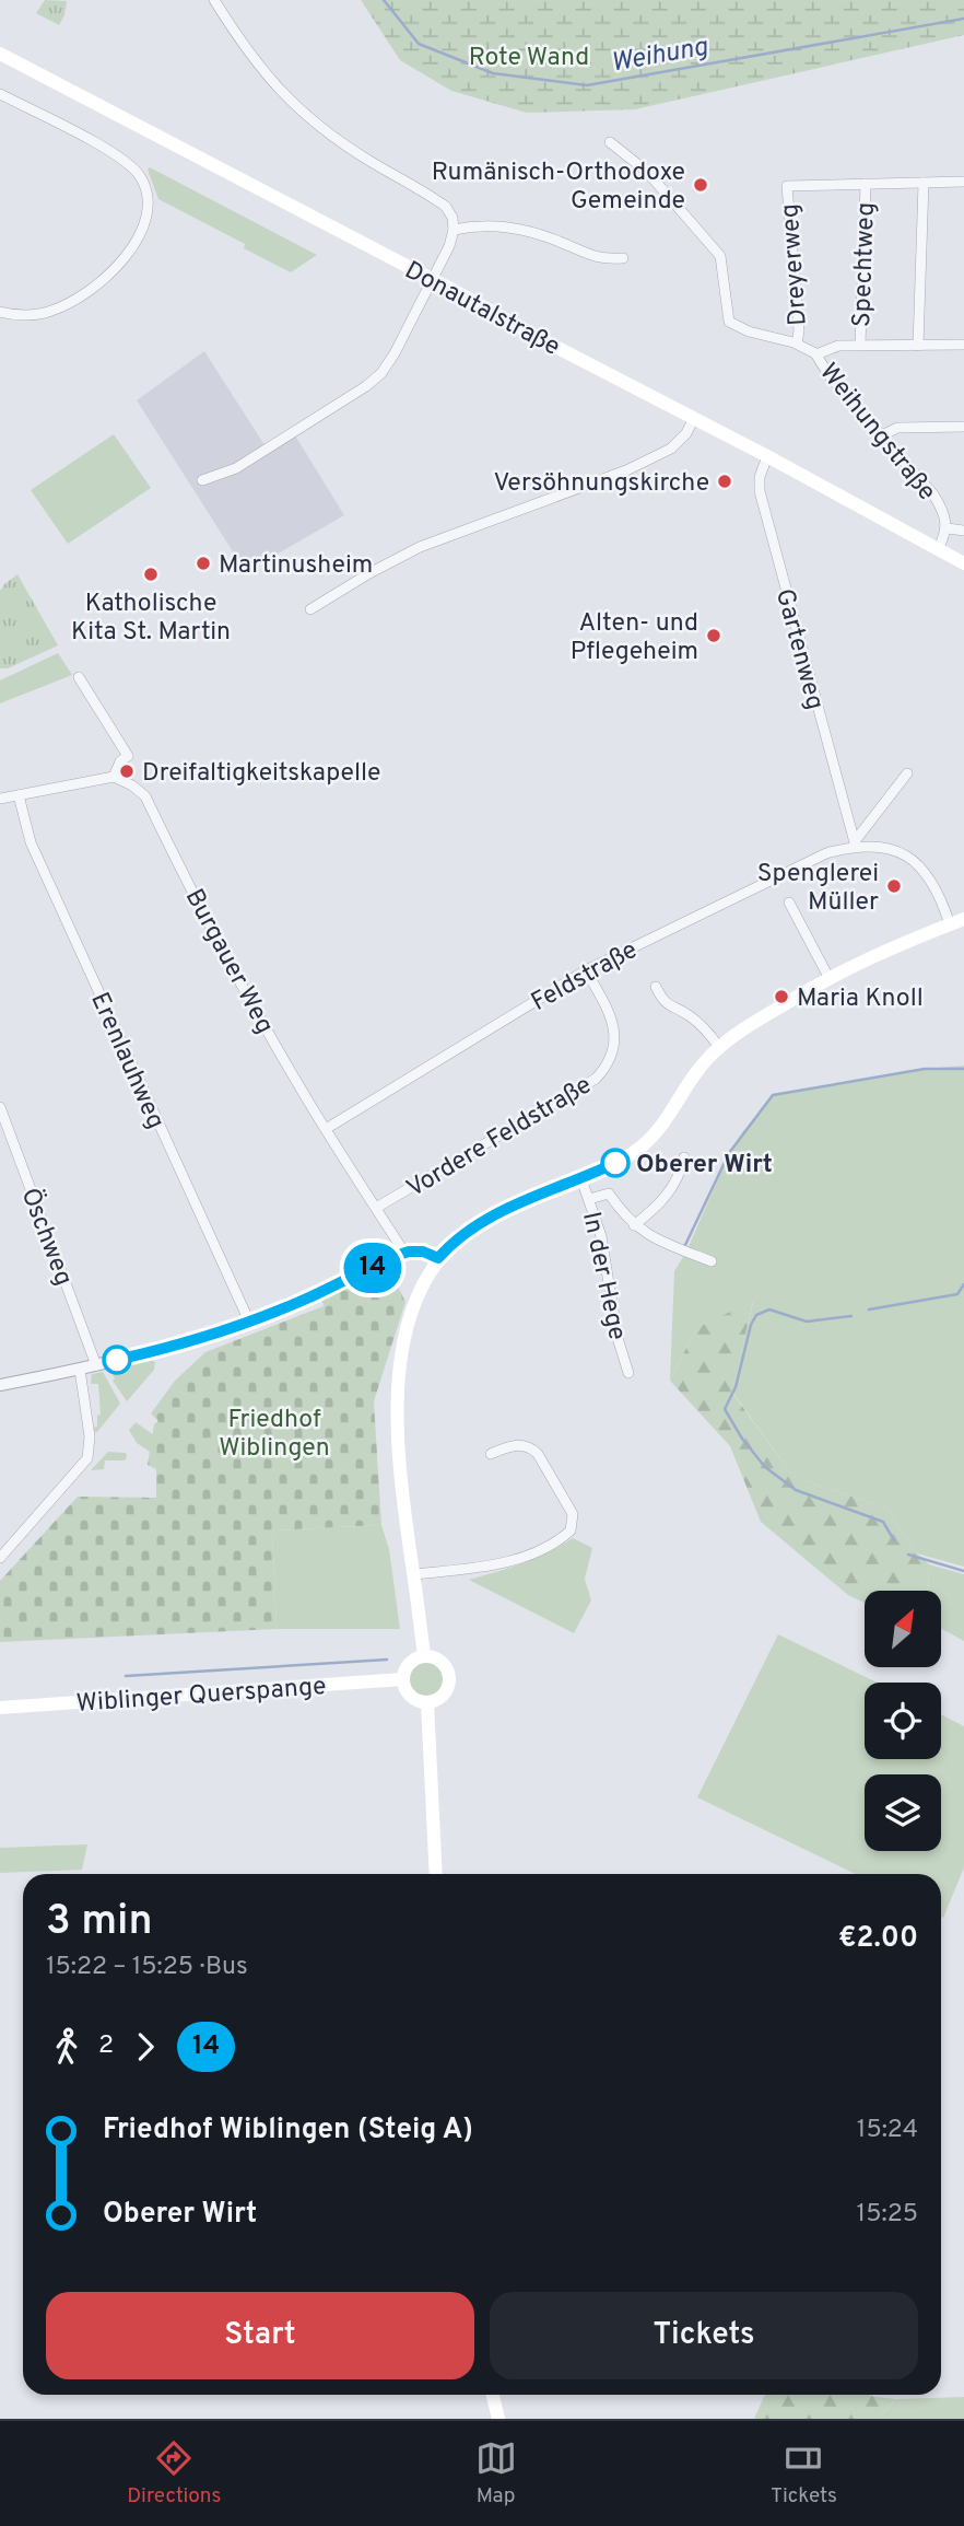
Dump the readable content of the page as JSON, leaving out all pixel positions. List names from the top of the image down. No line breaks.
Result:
{"streets":{"main road":["Donautalstraße","Wiblinger Querspange"],"street":["Dreyerweg","Spechtweg","Weihungstraße","Gartenweg","Burgauer Weg","Feldstraße","Erenlauhweg","Vordere Feldstraße","Öschweg","In der Hege"]},"crossings":[["Dreyerweg","Spechtweg"],["Dreyerweg","Weihungstraße"],["Donautalstraße","Weihungstraße"],["Donautalstraße","Gartenweg"],["Gartenweg","Feldstraße"],["Burgauer Weg","Feldstraße"],["Burgauer Weg","Vordere Feldstraße"],["Feldstraße","Vordere Feldstraße"]],"water":["Weihung"],"parks":["Rote Wand","Friedhof Wiblingen"],"places":["Rumänisch-Orthodoxe Gemeinde","Versöhnungskirche","Martinusheim","Katholische Kita St. Martin","Alten- und Pflegeheim","Dreifaltigkeitskapelle","Spenglerei Müller","Maria Knoll","Oberer Wirt"],"lines":["bus line 14"],"north":"top right","page":{"on_map":"14","heading":["3 min","15:22 – 15:25 · Bus","€2.00"],"legs":["2","14"],"list":[{"name":"Friedhof Wiblingen (Steig A)","value":"15:24"},{"name":"Oberer Wirt","value":"15:25"}],"buttons":["Start","Tickets"],"tabs":["Directions","Map","Tickets"]}}
